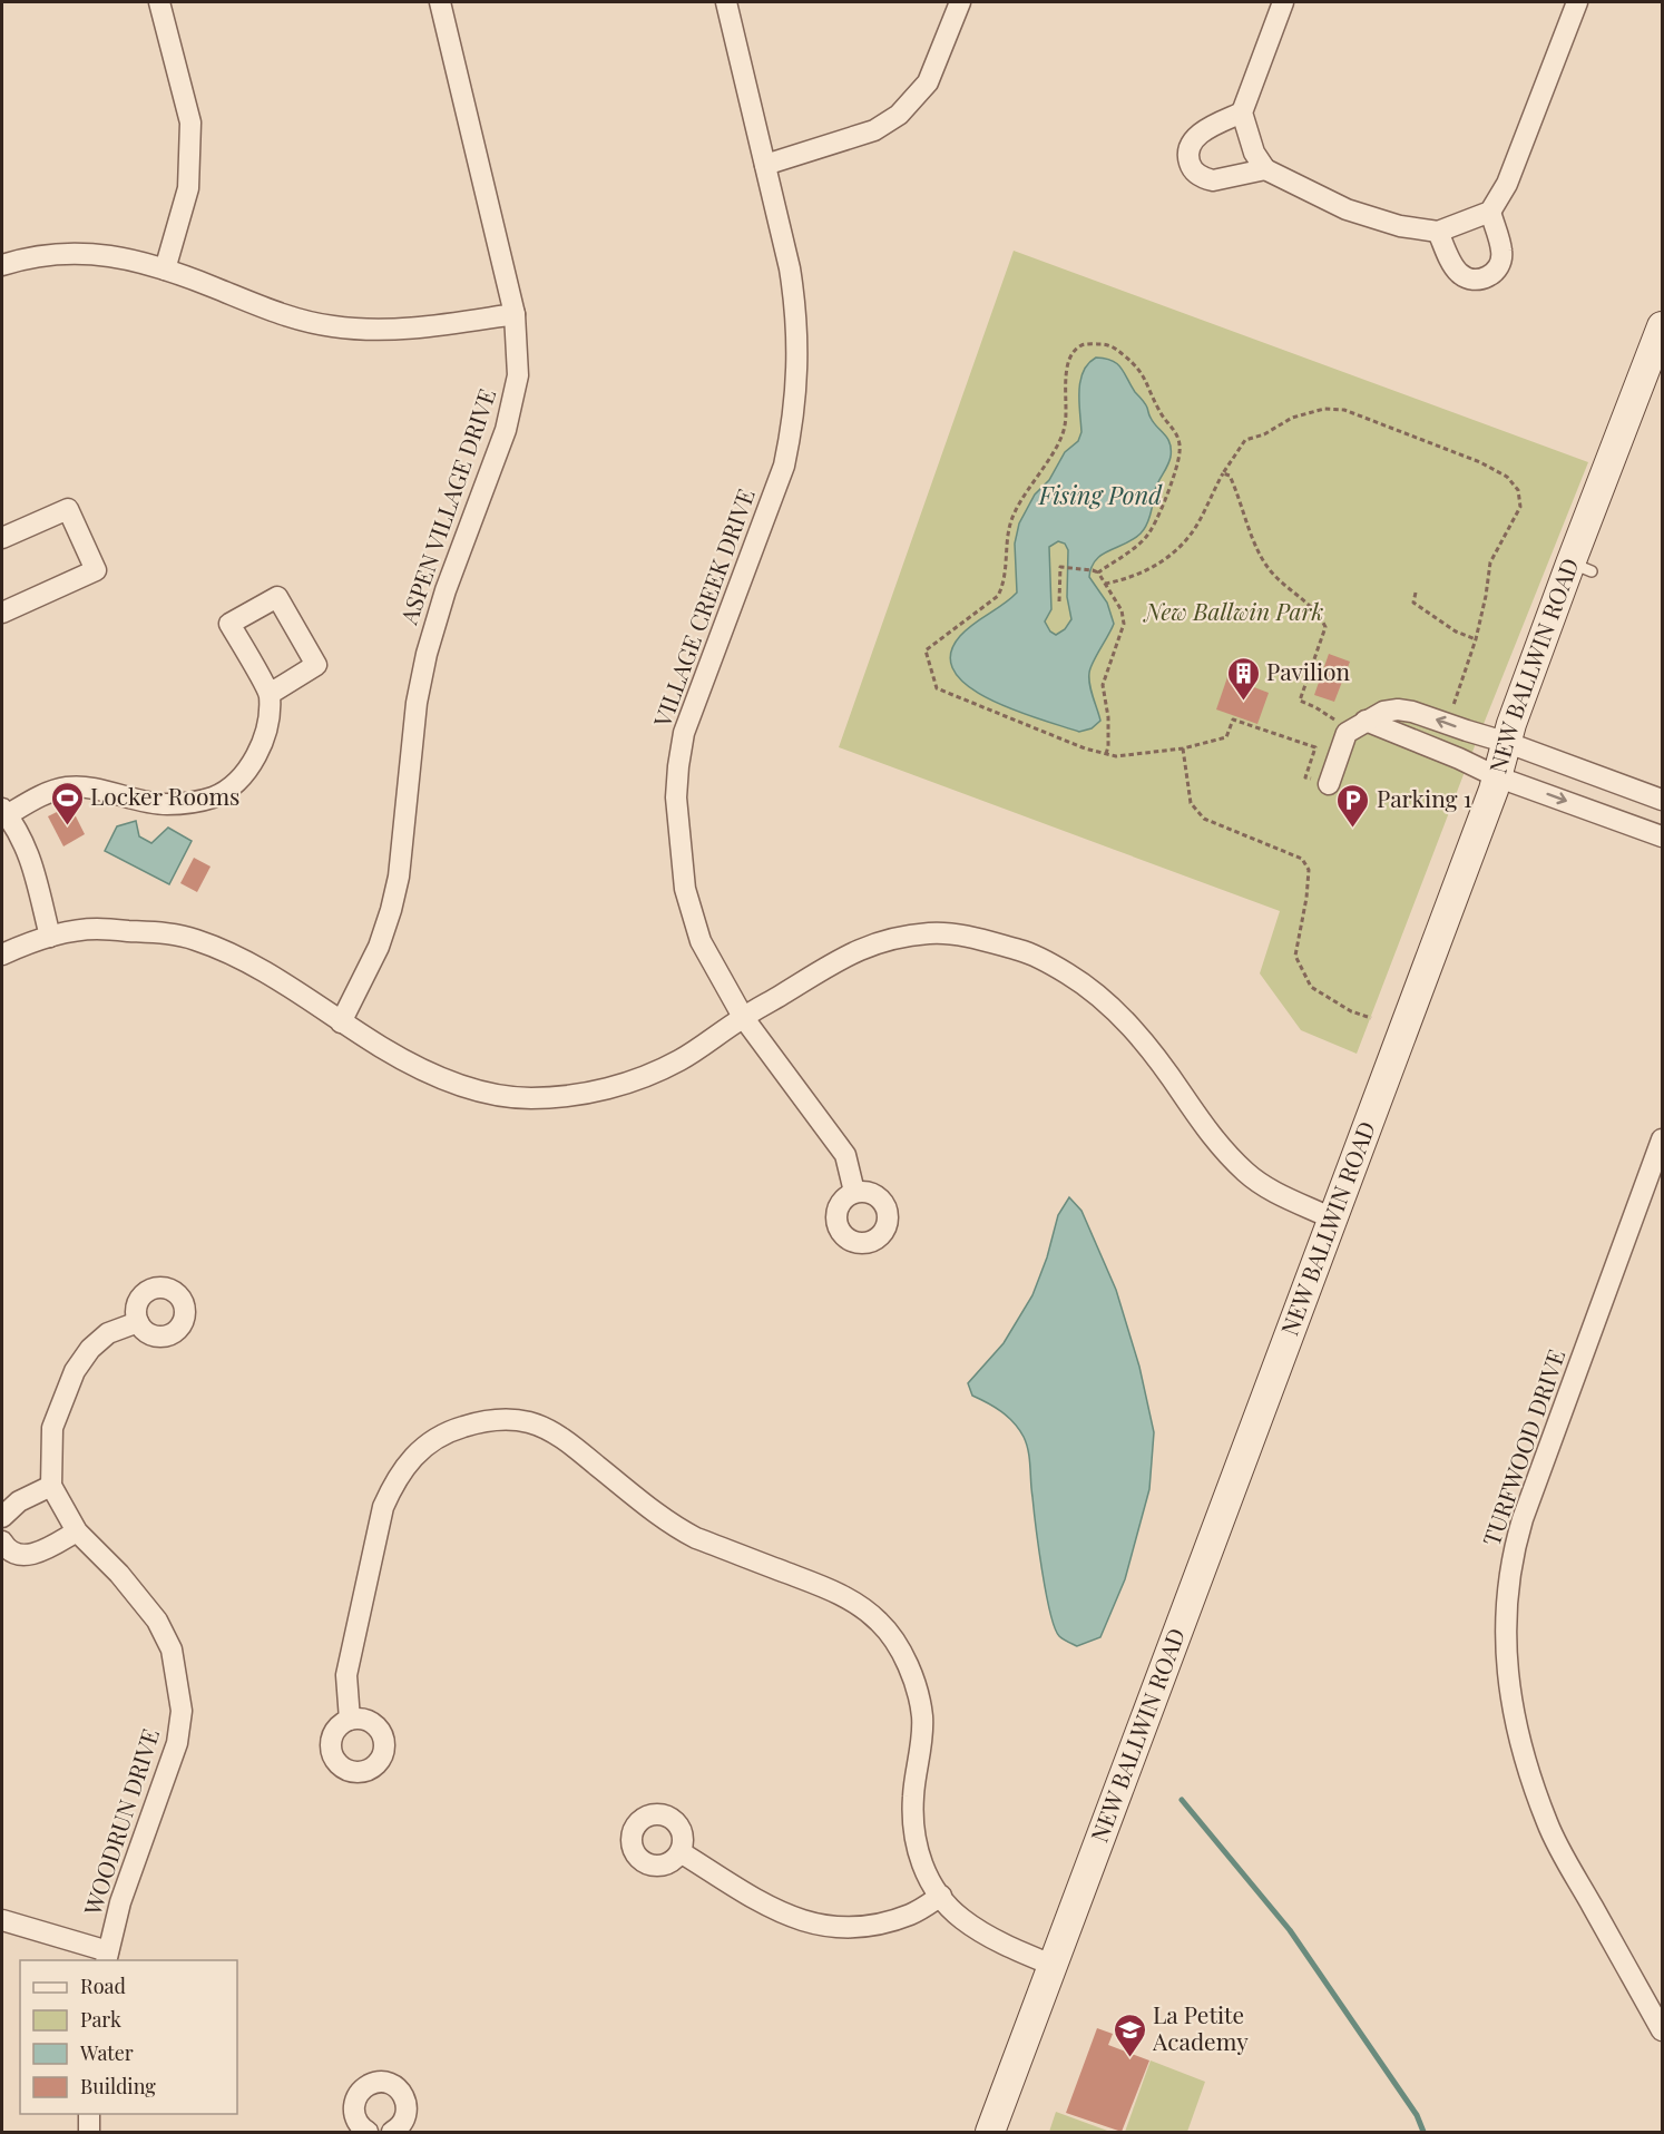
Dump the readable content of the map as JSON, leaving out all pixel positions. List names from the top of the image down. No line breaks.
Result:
{"streets":{"main road":["NEW BALLWIN ROAD"],"street":["ASPEN VILLAGE DRIVE","VILLAGE CREEK DRIVE","TURFWOOD DRIVE","WOODRUN DRIVE"]},"water":["Fising Pond"],"parks":["New Ballwin Park"],"places":{"building":["Pavilion"],"sports":["Locker Rooms"],"parking":["Parking 1"],"school or university":["La Petite Academy"]},"legend":["Road","Park","Water","Building"]}
